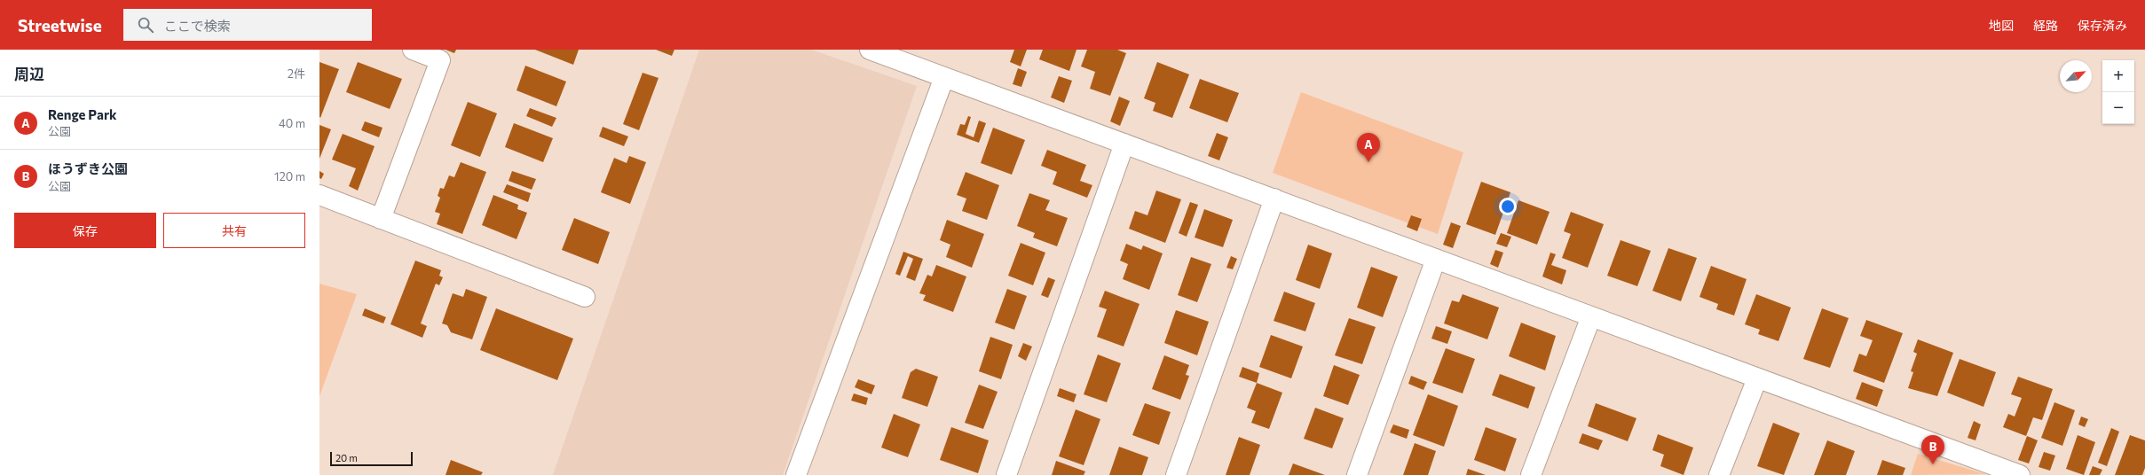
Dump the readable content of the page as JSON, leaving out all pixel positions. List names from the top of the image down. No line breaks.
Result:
{"scale_bar":"20 m","north":"top right","page":{"header":"Streetwise","search":"ここで検索","nav":["地図","経路","保存済み"],"heading":["周辺","2件"],"map_buttons":["+","−"],"list":[{"mark":"A","name":"Renge Park","note":"公園","value":"40 m"},{"mark":"B","name":"ほうずき公園","note":"公園","value":"120 m"}],"pins":["A","B"],"buttons":["保存","共有"],"scale":"20 m"}}
